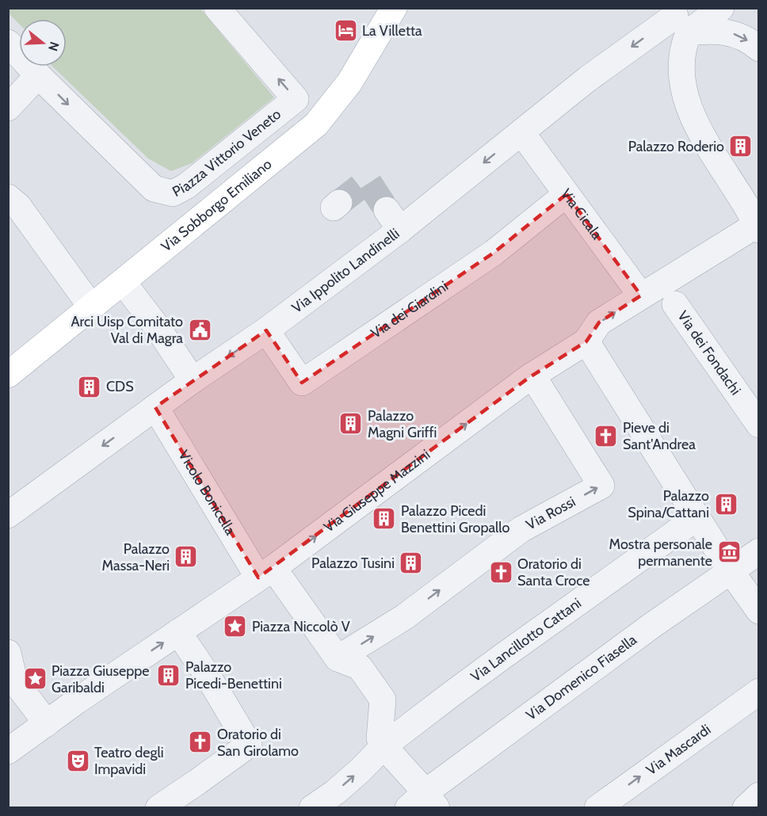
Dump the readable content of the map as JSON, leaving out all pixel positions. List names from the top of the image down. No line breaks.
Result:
{"streets":{"main road":["Via Sobborgo Emiliano"],"street":["Piazza Vittorio Veneto","Via Cicala","Via Ippolito Landinelli","Via dei Giardini","Via dei Fondachi","Via Giuseppe Mazzini","Vicolo Bonicella","Via Rossi","Via Lancillotto Cattani","Via Domenico Fiasella","Via Mascardi"]},"crossings":[["Via Cicala","Via Ippolito Landinelli"],["Via Cicala","Via dei Giardini"],["Via Cicala","Via dei Fondachi"],["Via Cicala","Via Giuseppe Mazzini"],["Via Ippolito Landinelli","Via dei Giardini"],["Via Ippolito Landinelli","Vicolo Bonicella"],["Via dei Fondachi","Via Giuseppe Mazzini"],["Via Giuseppe Mazzini","Vicolo Bonicella"],["Via Giuseppe Mazzini","Via Rossi"]],"one_way":["Via Ippolito Landinelli","Via Giuseppe Mazzini","Via Mascardi"],"places":{"hotel":["La Villetta"],"building":["Palazzo Roderio","CDS","Palazzo Magni Griffi","Palazzo Spina/Cattani","Palazzo Picedi Benettini Gropallo","Palazzo Massa-Neri","Palazzo Tusini","Palazzo Picedi-Benettini"],"public building":["Arci Uisp Comitato Val di Magra"],"church":["Pieve di Sant'Andrea","Oratorio di Santa Croce","Oratorio di San Girolamo"],"museum":["Mostra personale permanente"],"place":["Piazza Niccolò V","Piazza Giuseppe Garibaldi"],"theatre":["Teatro degli Impavidi"]},"north":"right"}
